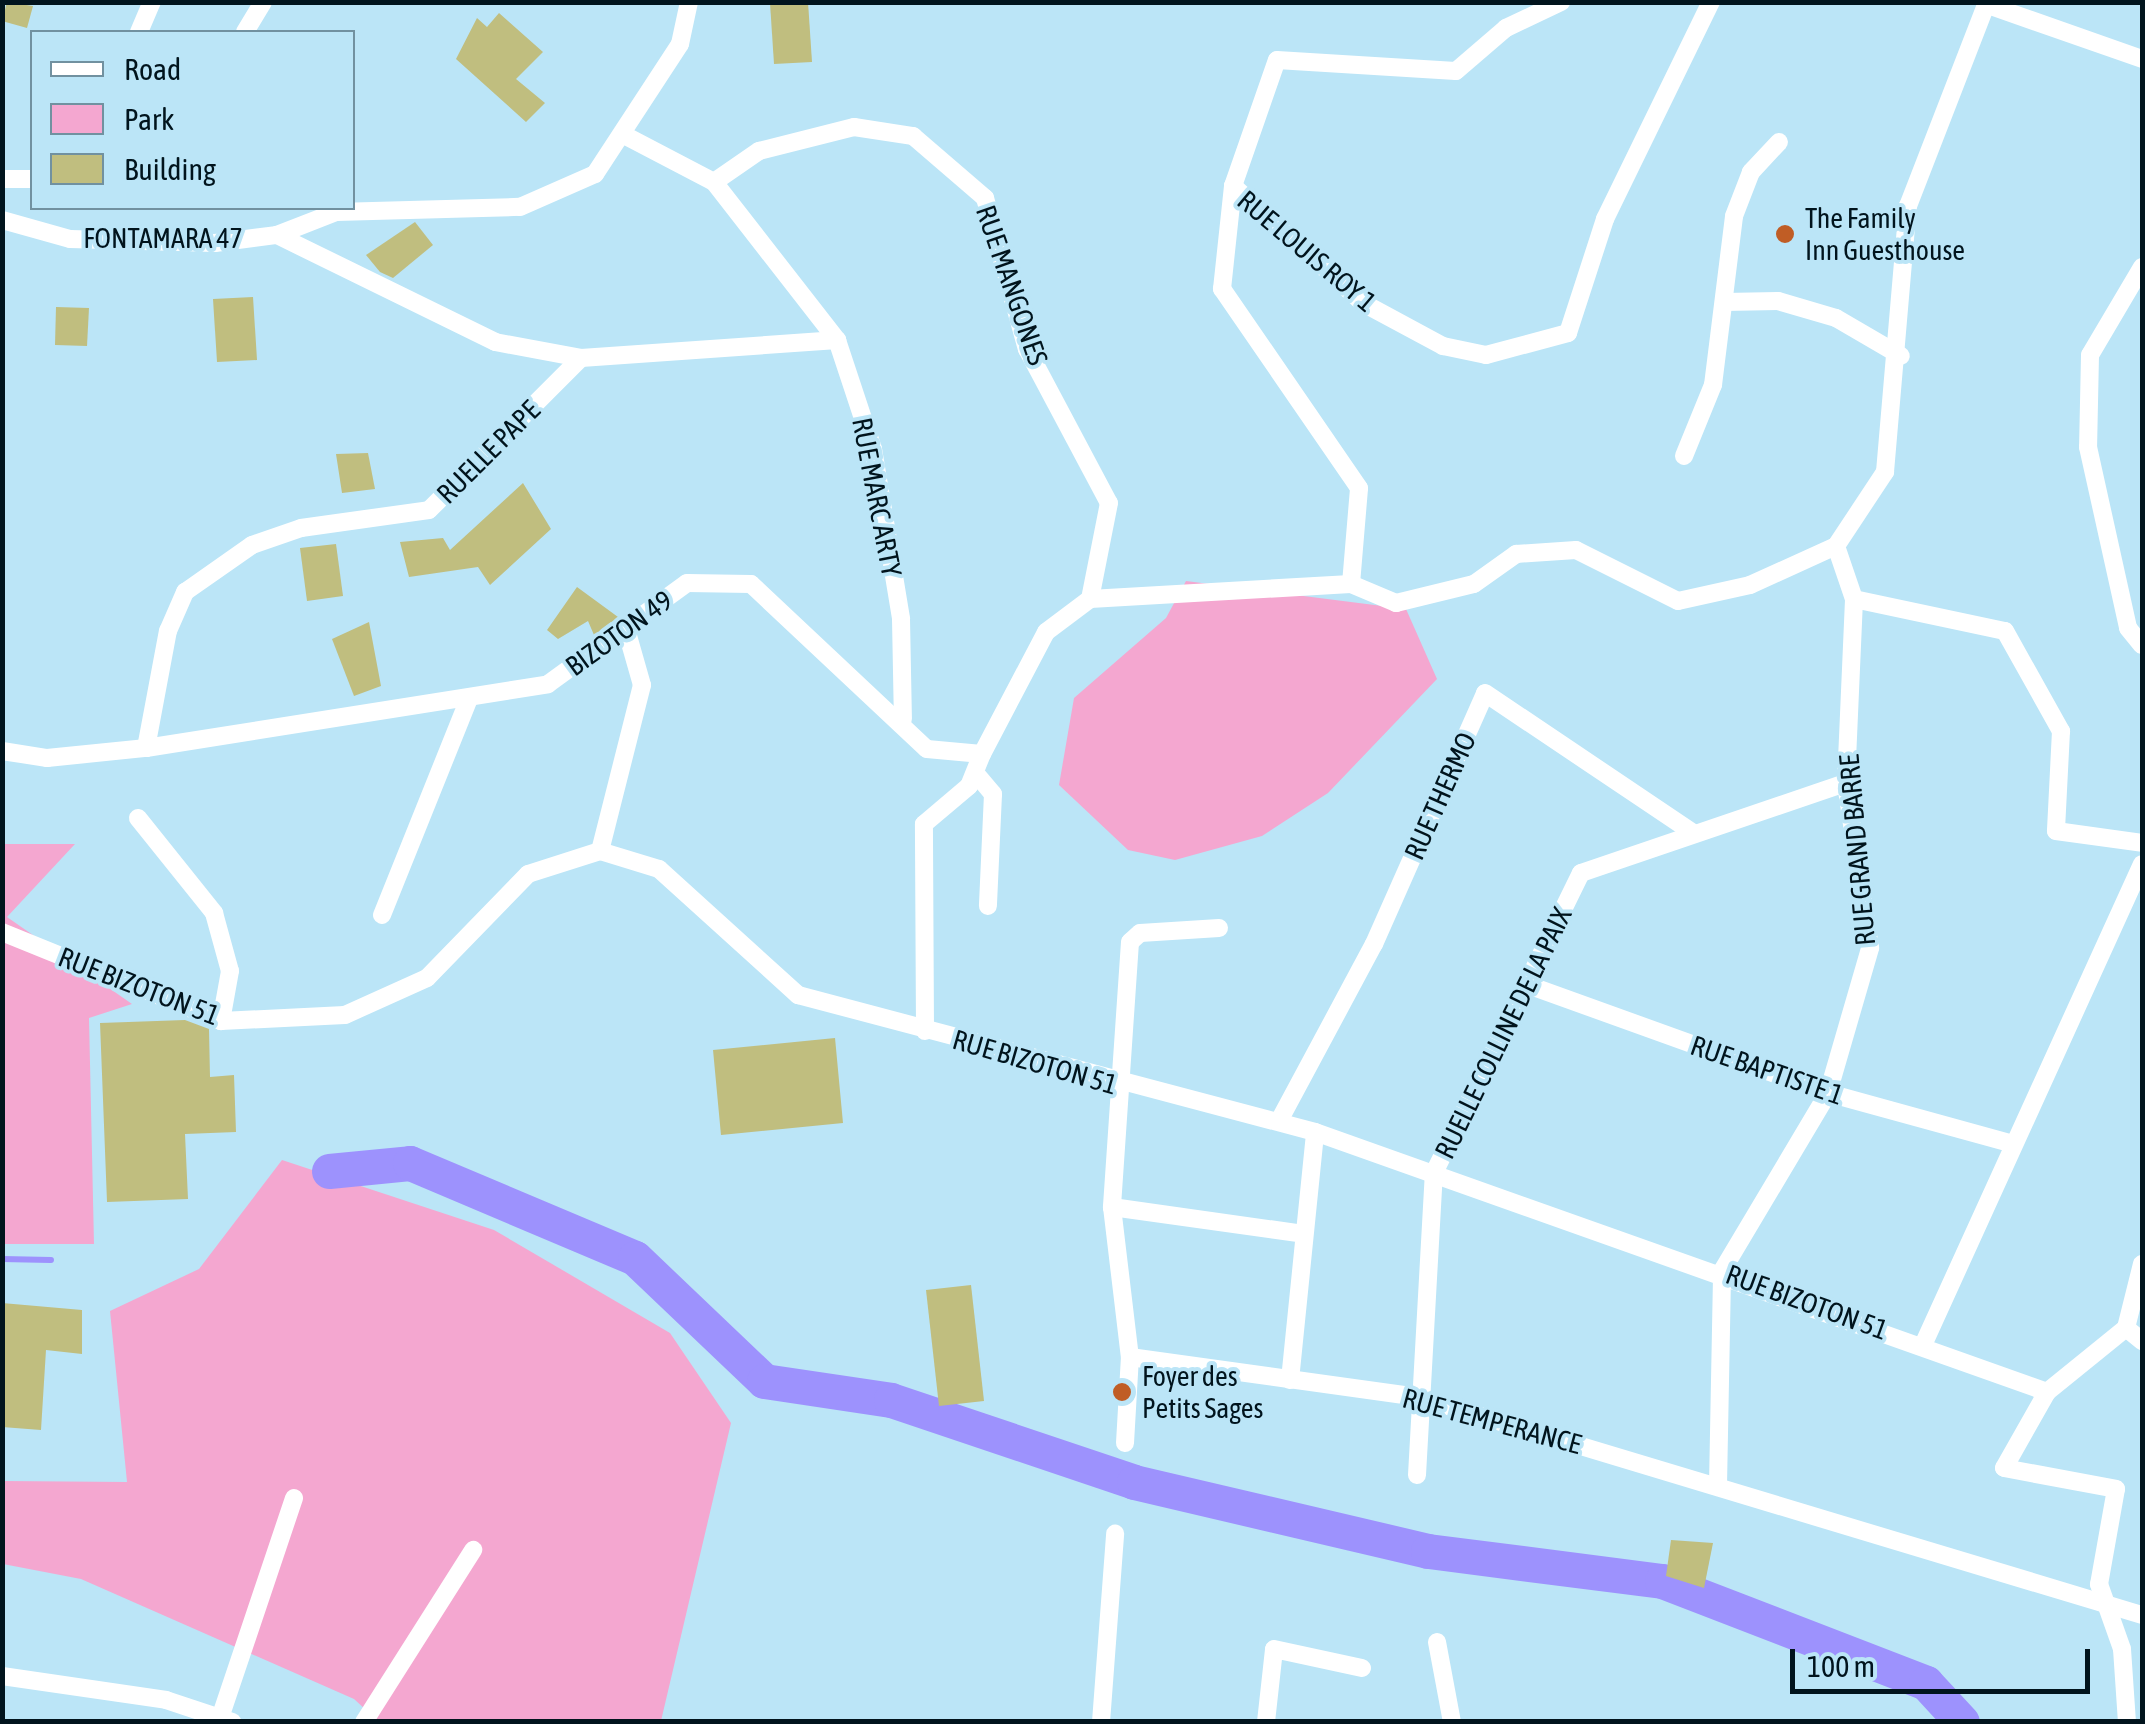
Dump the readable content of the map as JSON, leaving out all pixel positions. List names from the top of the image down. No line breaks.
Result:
{"streets":{"street":["FONTAMARA 47","RUE LOUIS ROY 1","RUE MANGONES","RUELLE PAPE","RUE MARC ARTY","BIZOTON 49","RUE THERMO","RUE GRAND BARRE","RUE BIZOTON 51","RUELLE COLLINE DE LA PAIX","RUE BAPTISTE 1","RUE TEMPERANCE"]},"crossings":[["FONTAMARA 47","RUE MARC ARTY"],["RUE MANGONES","RUE MARC ARTY"],["RUELLE PAPE","BIZOTON 49"],["RUE MARC ARTY","BIZOTON 49"],["RUE THERMO","RUE BIZOTON 51"],["RUE THERMO","RUELLE COLLINE DE LA PAIX"],["RUE GRAND BARRE","RUE BIZOTON 51"],["RUE GRAND BARRE","RUELLE COLLINE DE LA PAIX"],["RUE GRAND BARRE","RUE BAPTISTE 1"],["RUE GRAND BARRE","RUE TEMPERANCE"],["RUE BIZOTON 51","RUELLE COLLINE DE LA PAIX"],["RUELLE COLLINE DE LA PAIX","RUE BAPTISTE 1"],["RUELLE COLLINE DE LA PAIX","RUE TEMPERANCE"]],"places":["The Family Inn Guesthouse","Foyer des Petits Sages"],"legend":["Road","Park","Building"],"scale_bar":"100 m"}
